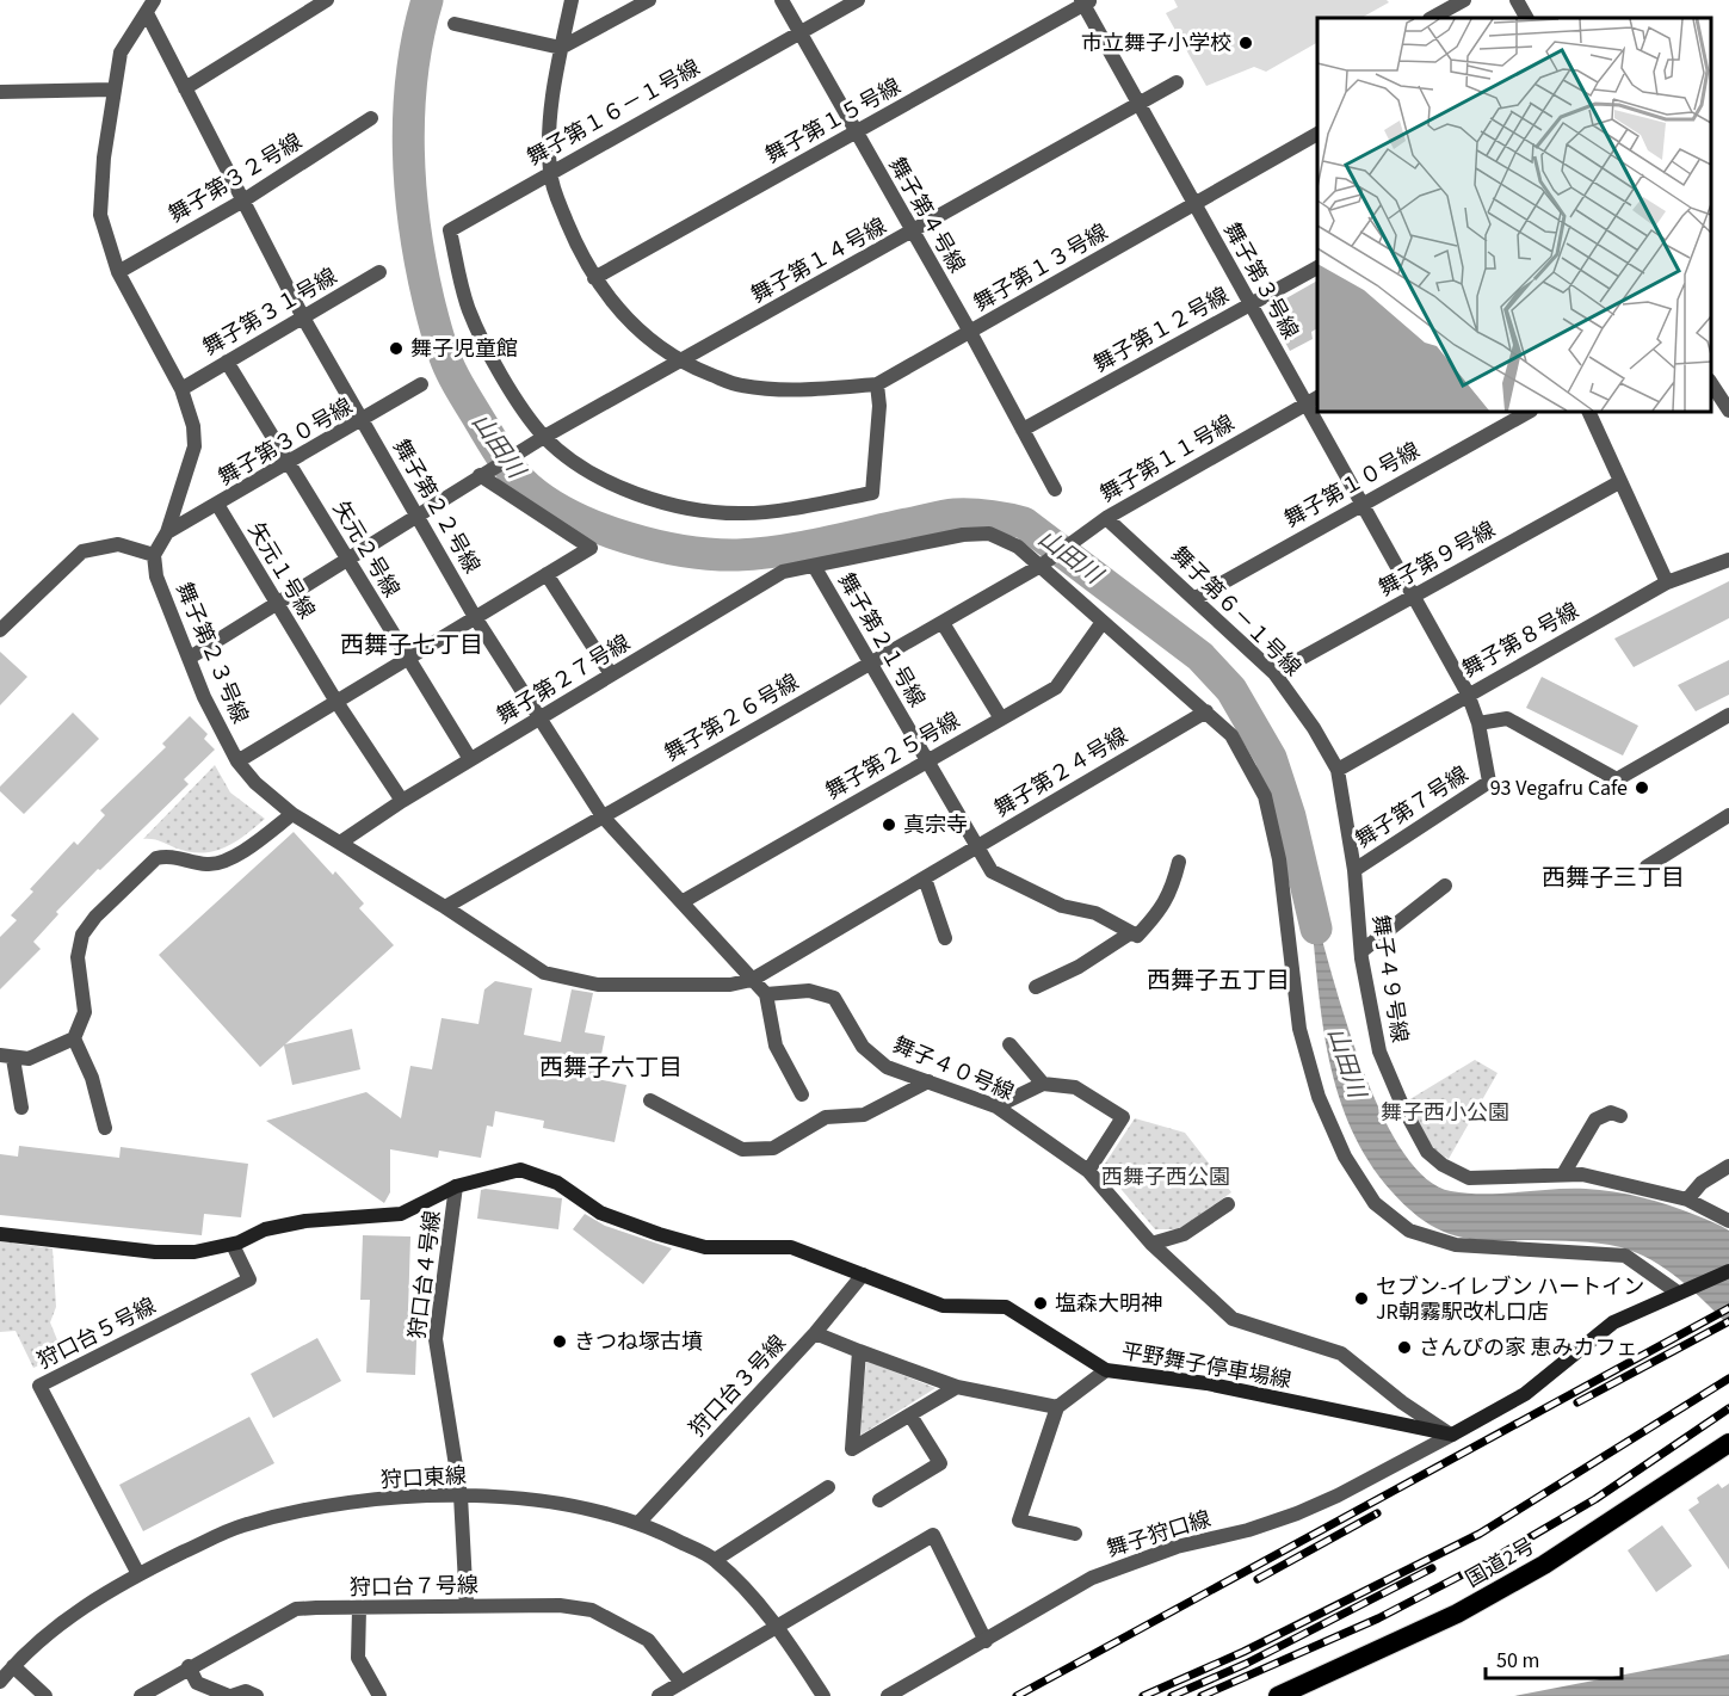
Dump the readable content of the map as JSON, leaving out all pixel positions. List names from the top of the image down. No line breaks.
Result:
{"streets":{"highway":["国道2号"],"main road":["平野舞子停車場線"],"street":["舞子第１６－１号線","舞子第１５号線","舞子第３２号線","舞子第４号線","舞子第１４号線","舞子第１３号線","舞子第３号線","舞子第３１号線","舞子第１２号線","舞子第３０号線","舞子第１１号線","舞子第１０号線","舞子第２２号線","矢元２号線","舞子第９号線","矢元１号線","舞子第６－１号線","舞子第２１号線","舞子第８号線","舞子第２３号線","舞子第２７号線","舞子第２６号線","舞子第２５号線","舞子第２４号線","舞子第７号線","舞子４９号線","舞子４０号線","狩口台４号線","狩口台５号線","狩口台３号線","狩口東線","舞子狩口線","狩口台７号線"]},"crossings":[["舞子第１６－１号線","舞子第４号線"],["舞子第１６－１号線","舞子第１４号線"],["舞子第１５号線","舞子第４号線"],["舞子第１５号線","舞子第３号線"],["舞子第３２号線","舞子第２２号線"],["舞子第４号線","舞子第１４号線"],["舞子第４号線","舞子第１３号線"],["舞子第４号線","舞子第１２号線"],["舞子第１４号線","舞子第３号線"],["舞子第１４号線","舞子第２２号線"],["舞子第１４号線","矢元２号線"],["舞子第１４号線","矢元１号線"],["舞子第１４号線","舞子第２３号線"],["舞子第１３号線","舞子第３号線"],["舞子第３号線","舞子第１２号線"],["舞子第３号線","舞子第１１号線"],["舞子第３号線","舞子第１０号線"],["舞子第３号線","舞子第９号線"],["舞子第３号線","舞子第８号線"],["舞子第３号線","舞子第７号線"],["舞子第３１号線","舞子第２２号線"],["舞子第３１号線","矢元２号線"],["舞子第３０号線","舞子第２２号線"],["舞子第３０号線","矢元２号線"],["舞子第３０号線","矢元１号線"],["舞子第１１号線","舞子第６－１号線"],["舞子第１１号線","舞子第２７号線"],["舞子第１１号線","舞子第２６号線"],["舞子第１０号線","舞子第６－１号線"],["舞子第２２号線","舞子第２３号線"],["舞子第２２号線","舞子第２７号線"],["舞子第２２号線","舞子第２６号線"],["舞子第２２号線","舞子第２５号線"],["舞子第２２号線","舞子第２４号線"],["矢元２号線","舞子第２７号線"],["舞子第９号線","舞子第６－１号線"],["矢元１号線","舞子第２７号線"],["舞子第６－１号線","舞子第８号線"],["舞子第６－１号線","舞子第７号線"],["舞子第６－１号線","舞子４９号線"],["舞子第２１号線","舞子第２７号線"],["舞子第２１号線","舞子第２６号線"],["舞子第２１号線","舞子第２５号線"],["舞子第２１号線","舞子第２４号線"],["舞子第８号線","舞子第７号線"],["舞子第２３号線","舞子第２７号線"],["舞子第２３号線","舞子第２６号線"],["舞子第２３号線","舞子第２４号線"],["舞子第２７号線","舞子第２６号線"],["舞子第２７号線","舞子第２５号線"],["舞子第２７号線","舞子第２４号線"],["舞子第７号線","舞子４９号線"],["舞子４０号線","平野舞子停車場線"],["舞子４０号線","舞子狩口線"],["狩口台４号線","平野舞子停車場線"],["狩口台４号線","狩口東線"],["狩口台４号線","狩口台７号線"],["狩口台５号線","平野舞子停車場線"],["狩口台５号線","狩口東線"],["平野舞子停車場線","狩口台３号線"],["平野舞子停車場線","舞子狩口線"],["狩口台３号線","狩口東線"]],"districts":["西舞子七丁目","西舞子三丁目","西舞子五丁目","西舞子六丁目"],"water":["山田川"],"parks":["舞子西小公園","西舞子西公園"],"places":["市立舞子小学校","舞子児童館","93 Vegafru Cafe","真宗寺","セブン-イレブン ハートイン JR朝霧駅改札口店","塩森大明神","きつね塚古墳","さんぴの家 恵みカフェ"],"scale_bar":"50 m"}
